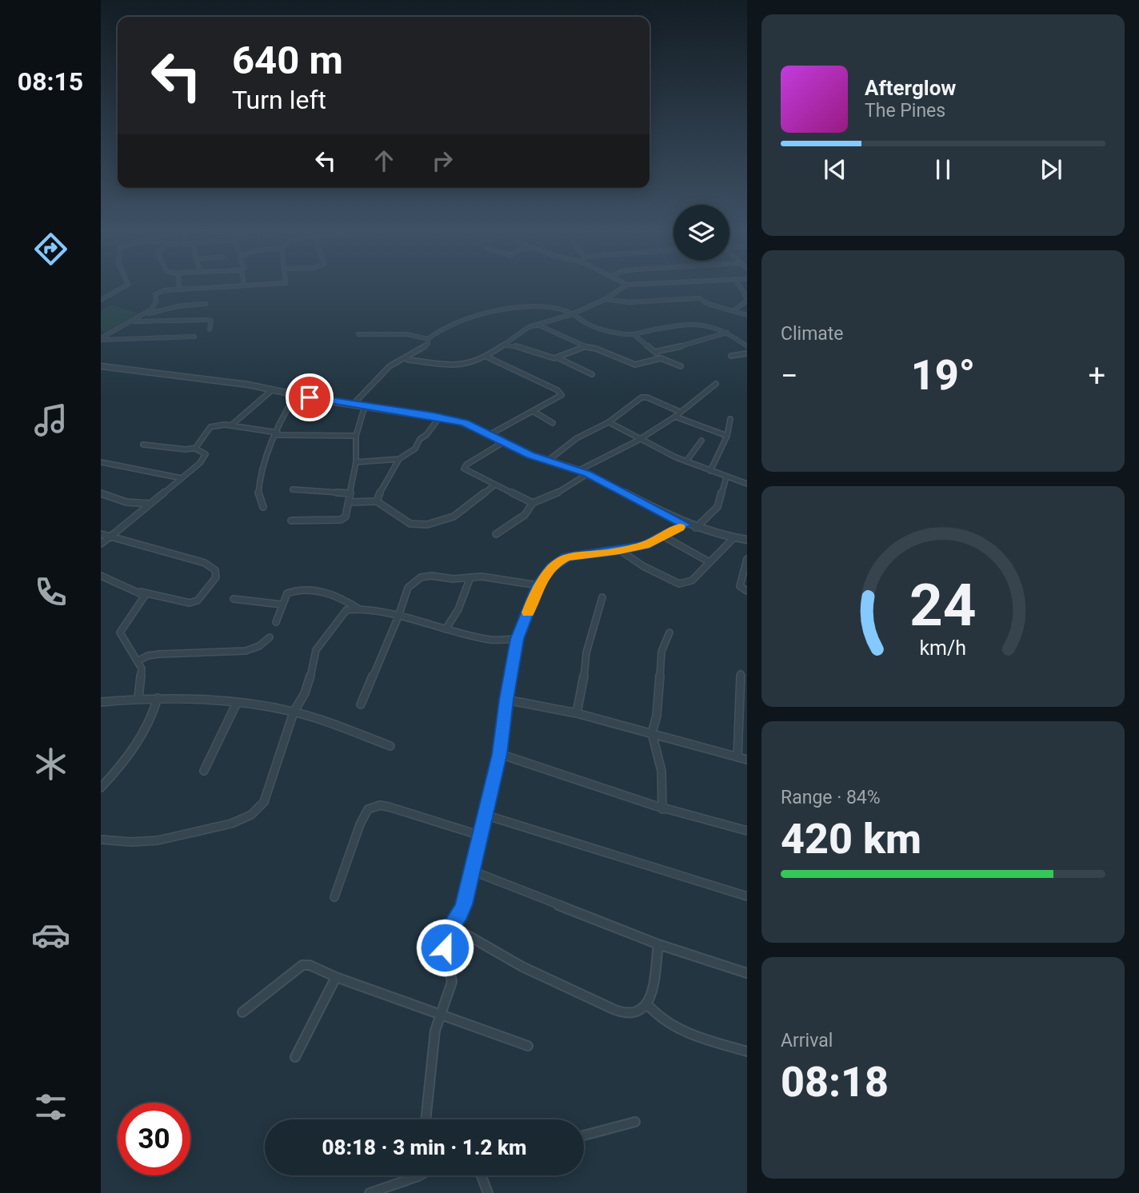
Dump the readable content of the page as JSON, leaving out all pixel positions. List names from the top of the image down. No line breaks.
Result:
{"page":{"tabs":"08:15","turn":["640 m","Turn left"],"song":["Afterglow","The Pines"],"tile":["Climate",["Range · 84%","420 km"],["Arrival","08:18"]],"heat":["−","19°","+"],"limit":"30","trip":"08:18 · 3 min · 1.2 km","gauge":["24","km/h"]}}
